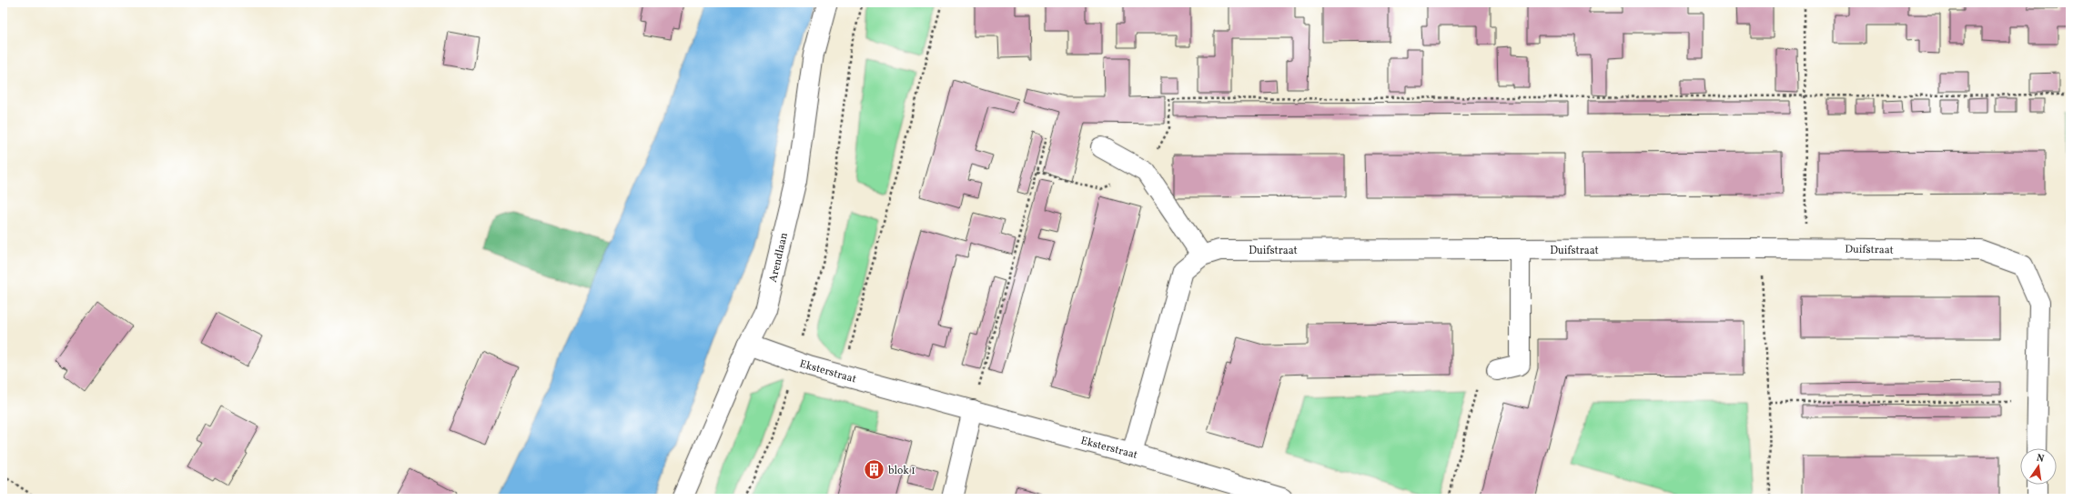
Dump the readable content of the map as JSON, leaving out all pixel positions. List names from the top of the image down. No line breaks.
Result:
{"streets":{"street":["Duifstraat","Arendlaan","Eksterstraat"]},"crossings":[["Duifstraat","Eksterstraat"],["Arendlaan","Eksterstraat"]],"places":{"building":["blok 1"]},"north":"top"}
